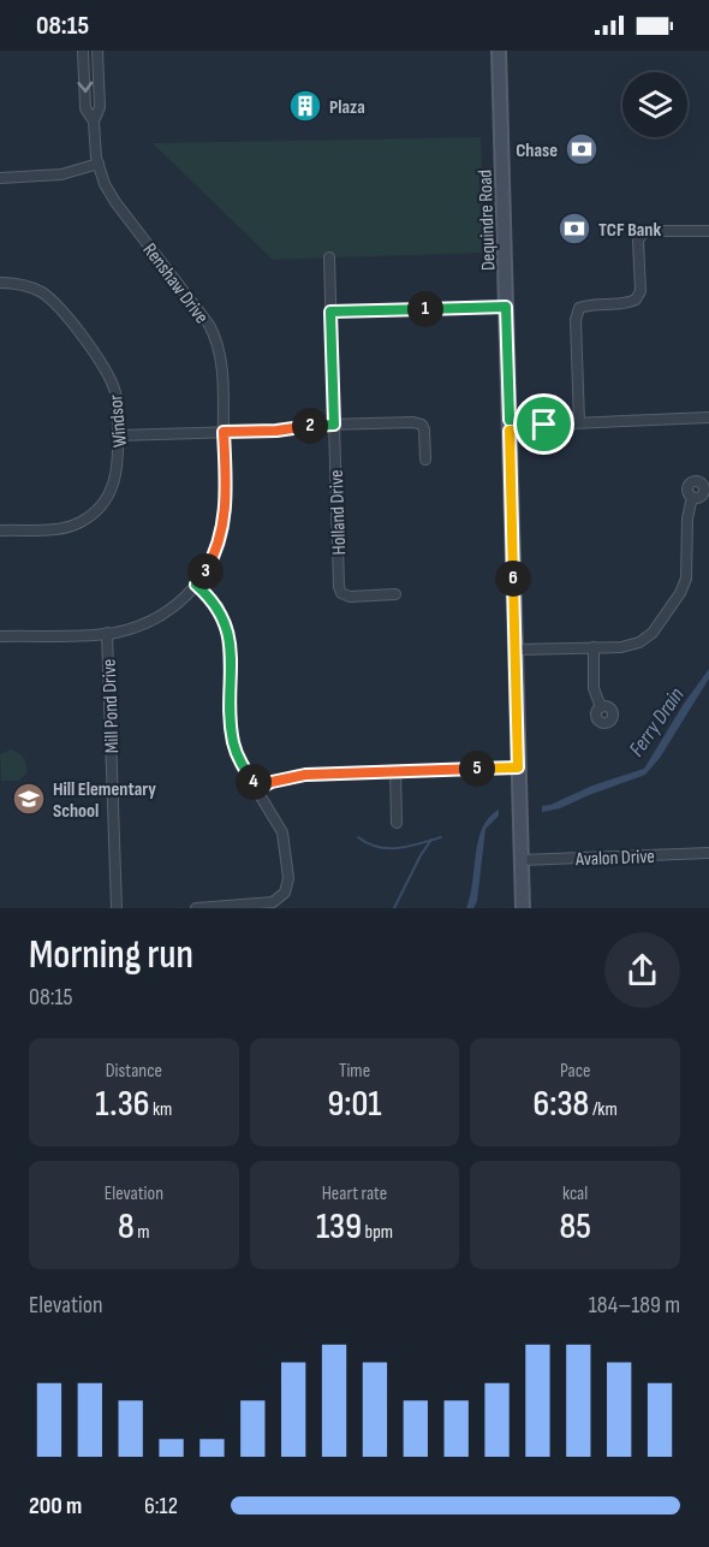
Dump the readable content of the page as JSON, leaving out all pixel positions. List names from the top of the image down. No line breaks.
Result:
{"streets":{"main road":["Dequindre Road"],"street":["Renshaw Drive","Windsor","Holland Drive","Mill Pond Drive","Avalon Drive"]},"crossings":[["Dequindre Road","Avalon Drive"],["Renshaw Drive","Mill Pond Drive"]],"water":["Ferry Drain"],"places":{"building":["Plaza"],"bank":["Chase","TCF Bank"],"school or university":["Hill Elementary School"]},"page":{"status":"08:15","pins":["1","2","3","6","5","4"],"heading":["Morning run","08:15"],"stats":[["Distance","1.36 km"],["Time","9:01"],["Pace","6:38 /km"],["Elevation","8 m"],["Heart rate","139 bpm"],["kcal","85"]],"chart":["Elevation","184–189 m"],"list":[{"name":"200 m","note":"6:12"}]}}
